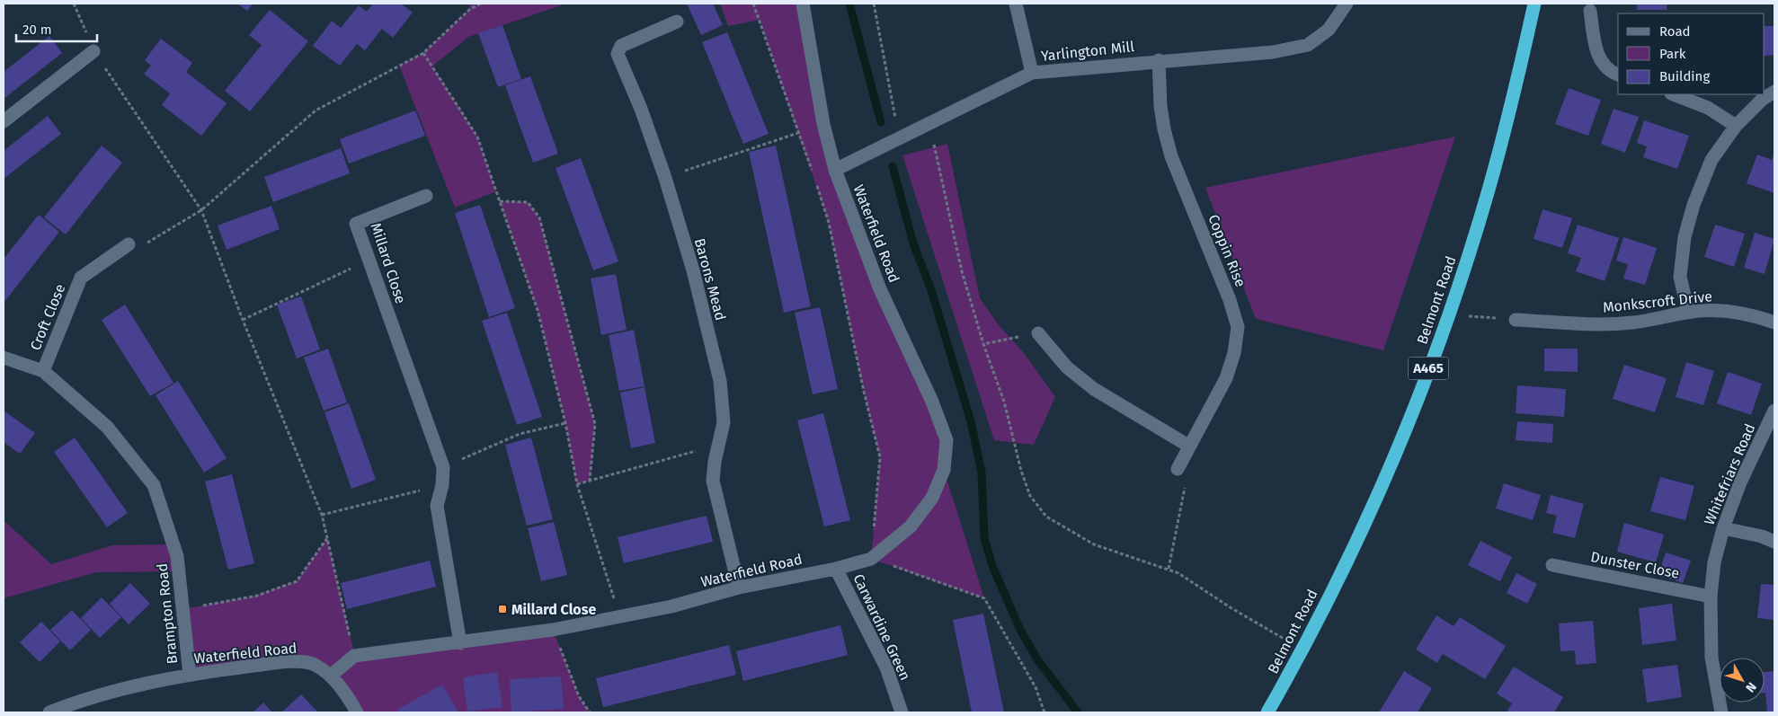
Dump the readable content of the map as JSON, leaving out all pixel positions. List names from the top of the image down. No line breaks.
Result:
{"streets":{"highway":["Belmont Road","A465"],"street":["Yarlington Mill","Waterfield Road","Coppin Rise","Millard Close","Barons Mead","Monkscroft Drive","Croft Close","Whitefriars Road","Dunster Close","Brampton Road","Carwardine Green"]},"crossings":[["Yarlington Mill","Waterfield Road"],["Yarlington Mill","Coppin Rise"],["Waterfield Road","Millard Close"],["Waterfield Road","Barons Mead"],["Waterfield Road","Brampton Road"],["Waterfield Road","Carwardine Green"],["Croft Close","Brampton Road"],["Whitefriars Road","Dunster Close"]],"places":{"transit":["Millard Close"]},"legend":["Road","Park","Building"],"scale_bar":"20 m","north":"bottom right"}
